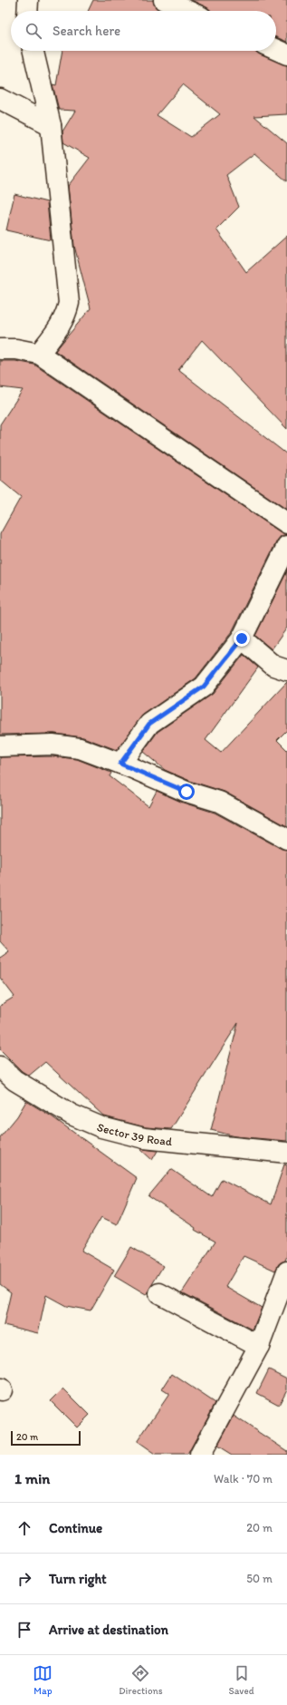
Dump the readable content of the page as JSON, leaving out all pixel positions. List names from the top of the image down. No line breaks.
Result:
{"streets":{"street":["Sector 39 Road"]},"scale_bar":"20 m","page":{"search":"Search here","scale":"20 m","heading":["1 min","Walk · 70 m"],"list":[["Continue","20 m"],["Turn right","50 m"],"Arrive at destination"],"nav":["Map","Directions","Saved"]}}
